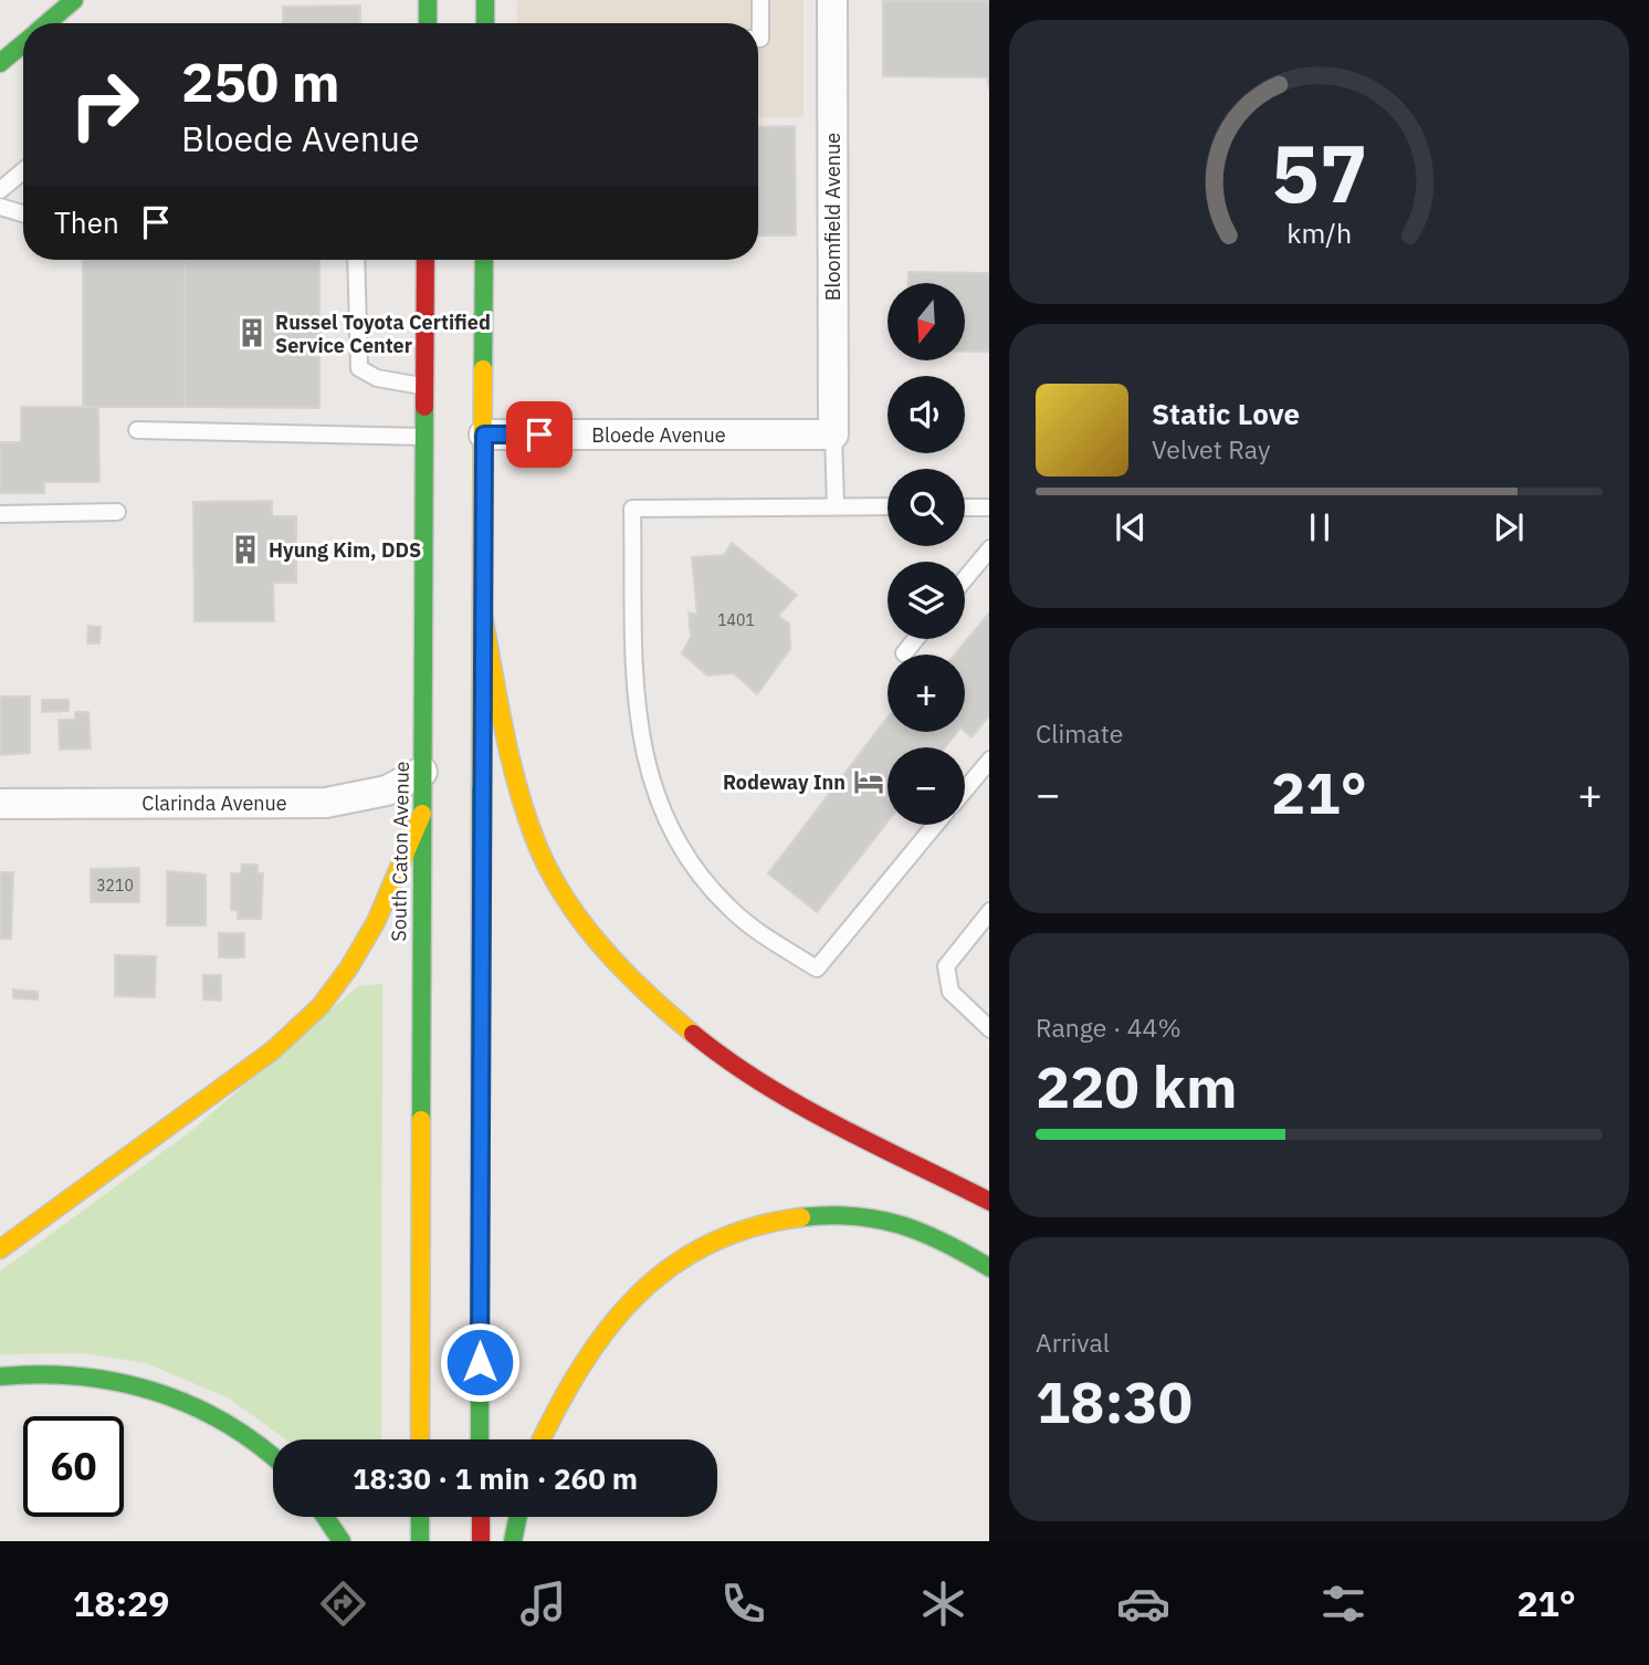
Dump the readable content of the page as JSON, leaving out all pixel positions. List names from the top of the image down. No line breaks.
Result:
{"streets":{"main road":["South Caton Avenue"],"street":["Bloomfield Avenue","Bloede Avenue","Clarinda Avenue"]},"crossings":[["Bloomfield Avenue","Bloede Avenue"],["Clarinda Avenue","South Caton Avenue"]],"places":{"building":["Russel Toyota Certified Service Center","Hyung Kim, DDS"],"hotel":["Rodeway Inn"]},"house_numbers":["1401","3210"],"north":"bottom","page":{"turn":["250 m","Bloede Avenue"],"then":"Then","map_buttons":["+","−"],"song":["Static Love","Velvet Ray"],"tile":["Climate",["Range · 44%","220 km"],["Arrival","18:30"]],"heat":["−","21°","+"],"limit":"60","trip":"18:30 · 1 min · 260 m","tabs":["18:29","21°"],"gauge":["57","km/h"]}}
